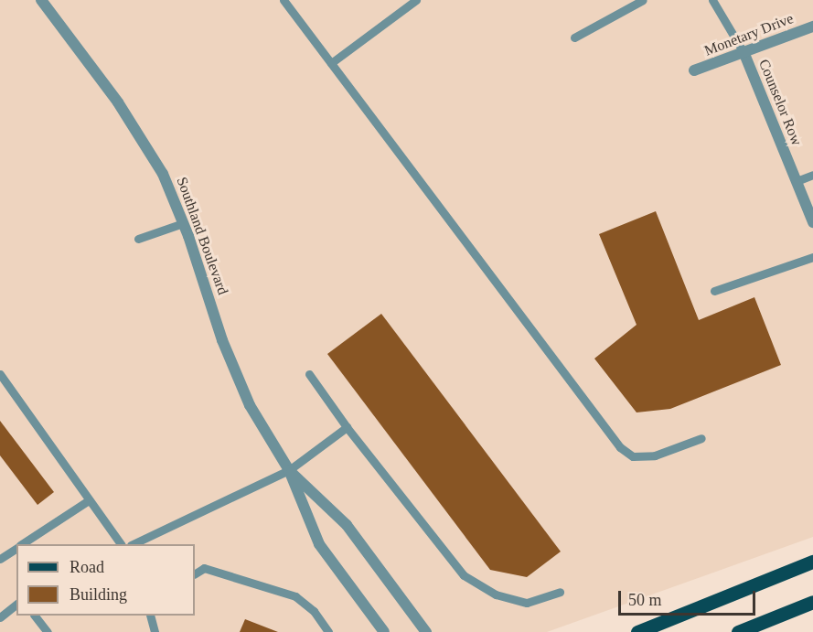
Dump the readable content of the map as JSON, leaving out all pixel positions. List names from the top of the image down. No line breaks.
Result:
{"streets":{"street":["Monetary Drive","Counselor Row","Southland Boulevard"]},"crossings":[["Monetary Drive","Counselor Row"]],"legend":["Road","Building"],"scale_bar":"50 m"}
